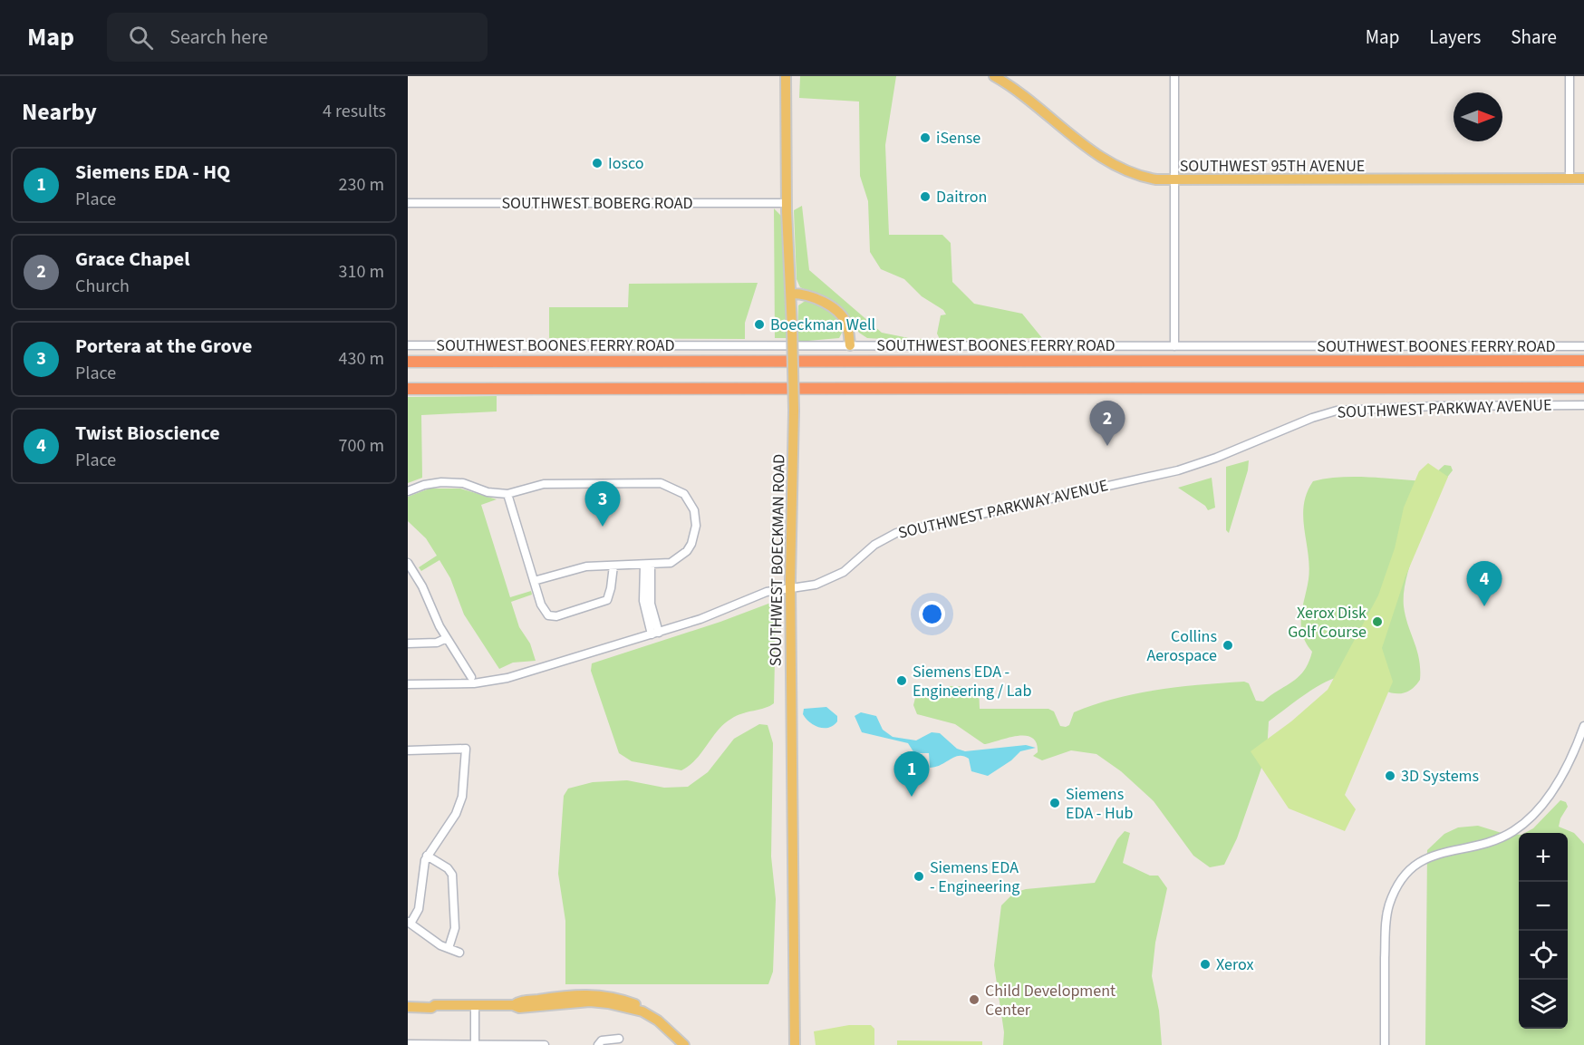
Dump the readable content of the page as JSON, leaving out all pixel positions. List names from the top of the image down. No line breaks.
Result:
{"streets":{"main road":["SOUTHWEST 95TH AVENUE","SOUTHWEST BOECKMAN ROAD"],"street":["SOUTHWEST BOBERG ROAD","SOUTHWEST BOONES FERRY ROAD","SOUTHWEST PARKWAY AVENUE"]},"crossings":[["SOUTHWEST BOBERG ROAD","SOUTHWEST BOECKMAN ROAD"],["SOUTHWEST PARKWAY AVENUE","SOUTHWEST BOECKMAN ROAD"]],"places":["iSense","Iosco","Daitron","Boeckman Well","Xerox Disk Golf Course","Collins Aerospace","Siemens EDA - Engineering / Lab","3D Systems","Siemens EDA - Hub","Siemens EDA - Engineering","Xerox","Child Development Center"],"north":"right","page":{"header":"Map","search":"Search here","nav":["Map","Layers","Share"],"heading":["Nearby","4 results"],"list":[{"mark":"1","name":"Siemens EDA - HQ","note":"Place","value":"230 m"},{"mark":"2","name":"Grace Chapel","note":"Church","value":"310 m"},{"mark":"3","name":"Portera at the Grove","note":"Place","value":"430 m"},{"mark":"4","name":"Twist Bioscience","note":"Place","value":"700 m"}],"pins":["2","3","4","1"],"map_buttons":["+","−"]}}
